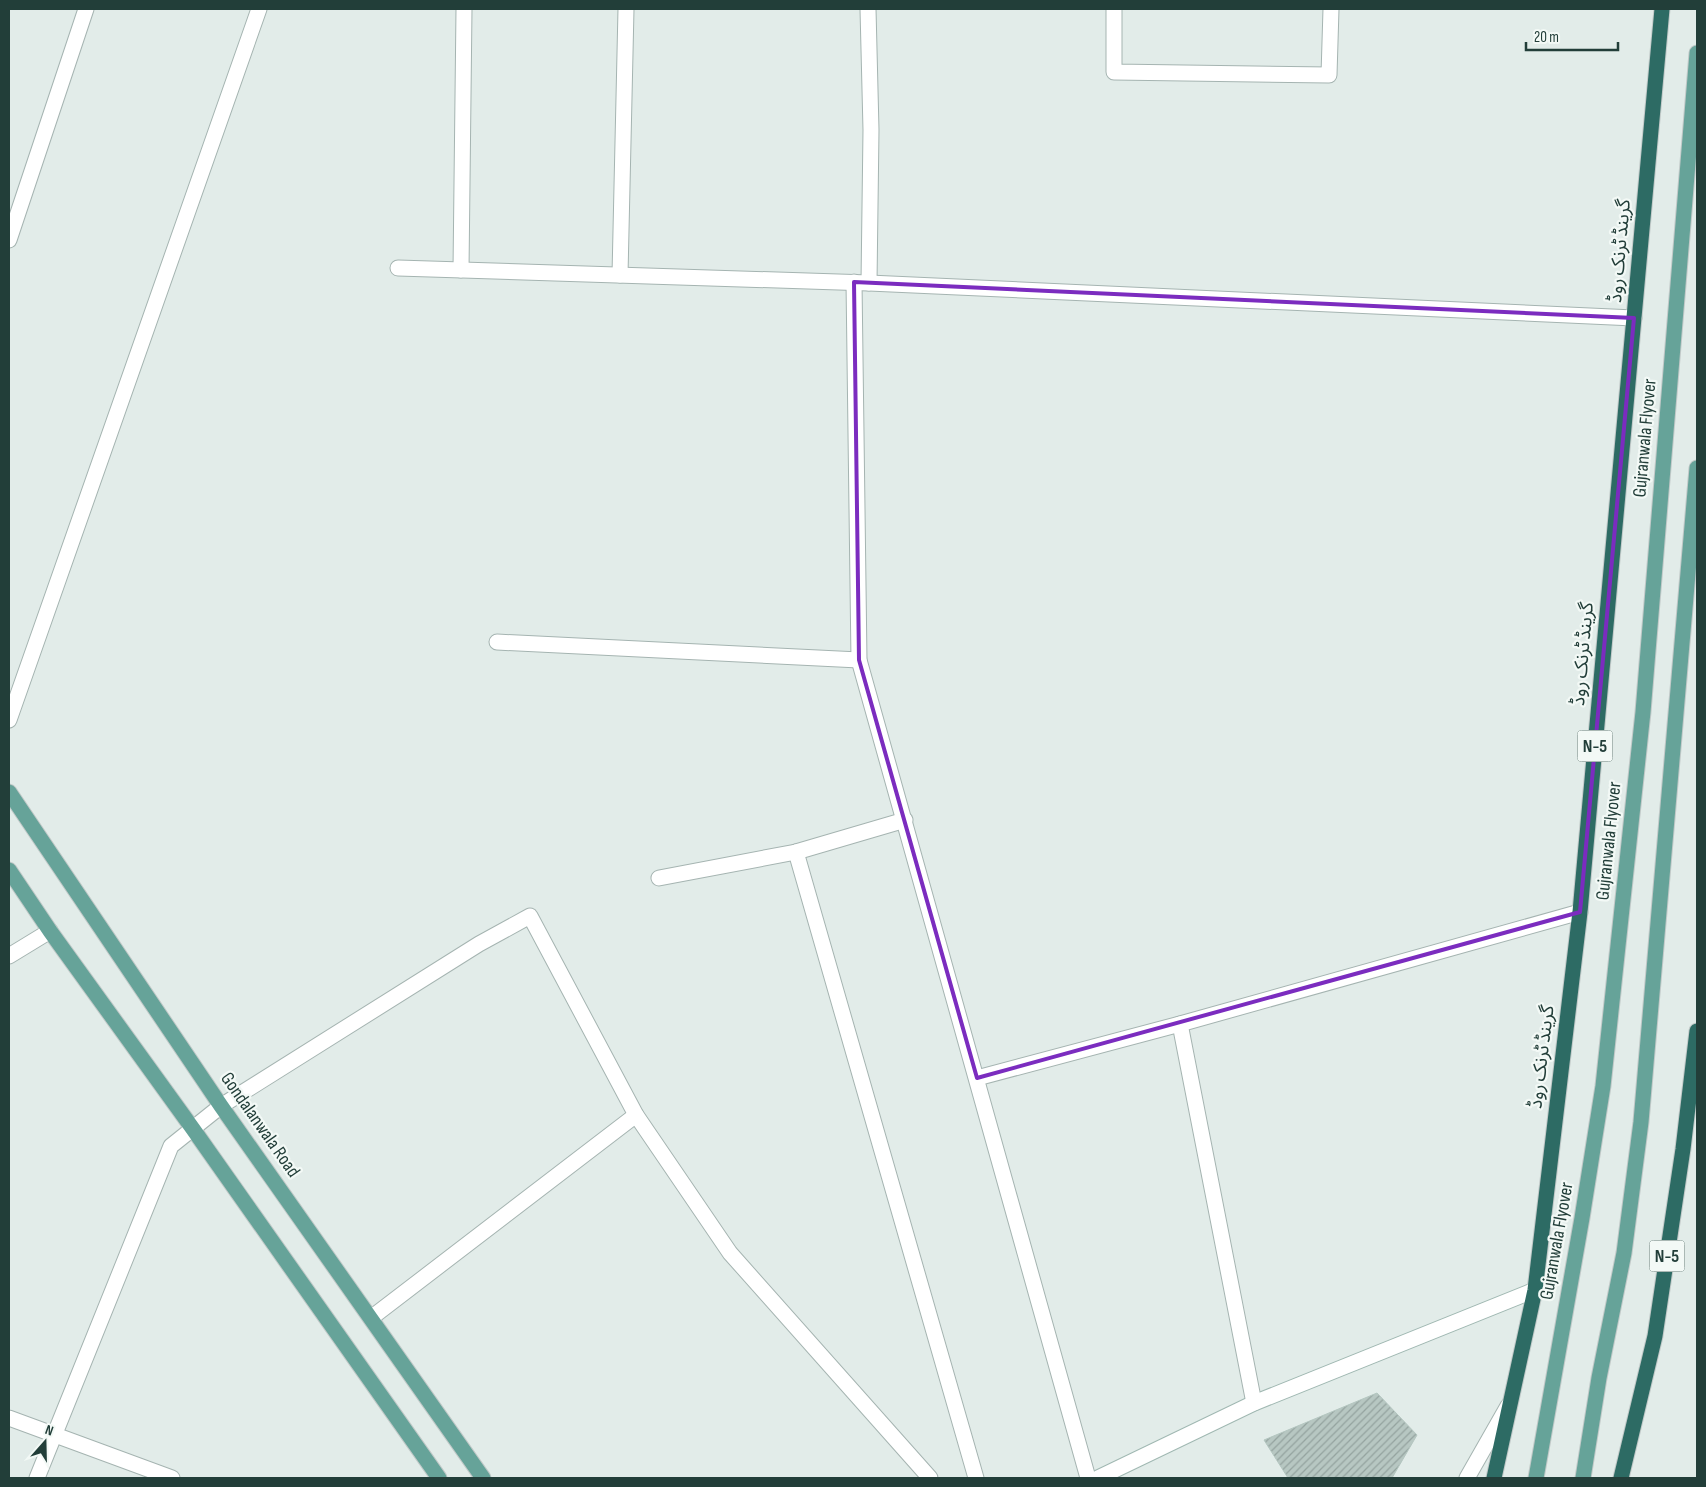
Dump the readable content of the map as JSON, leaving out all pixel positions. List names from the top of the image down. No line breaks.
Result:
{"streets":{"highway":["گرینڈ ٹرنک روڈ","N-5"],"main road":["Gujranwala Flyover","Gondalanwala Road"]},"scale_bar":"20 m","north":"top"}
